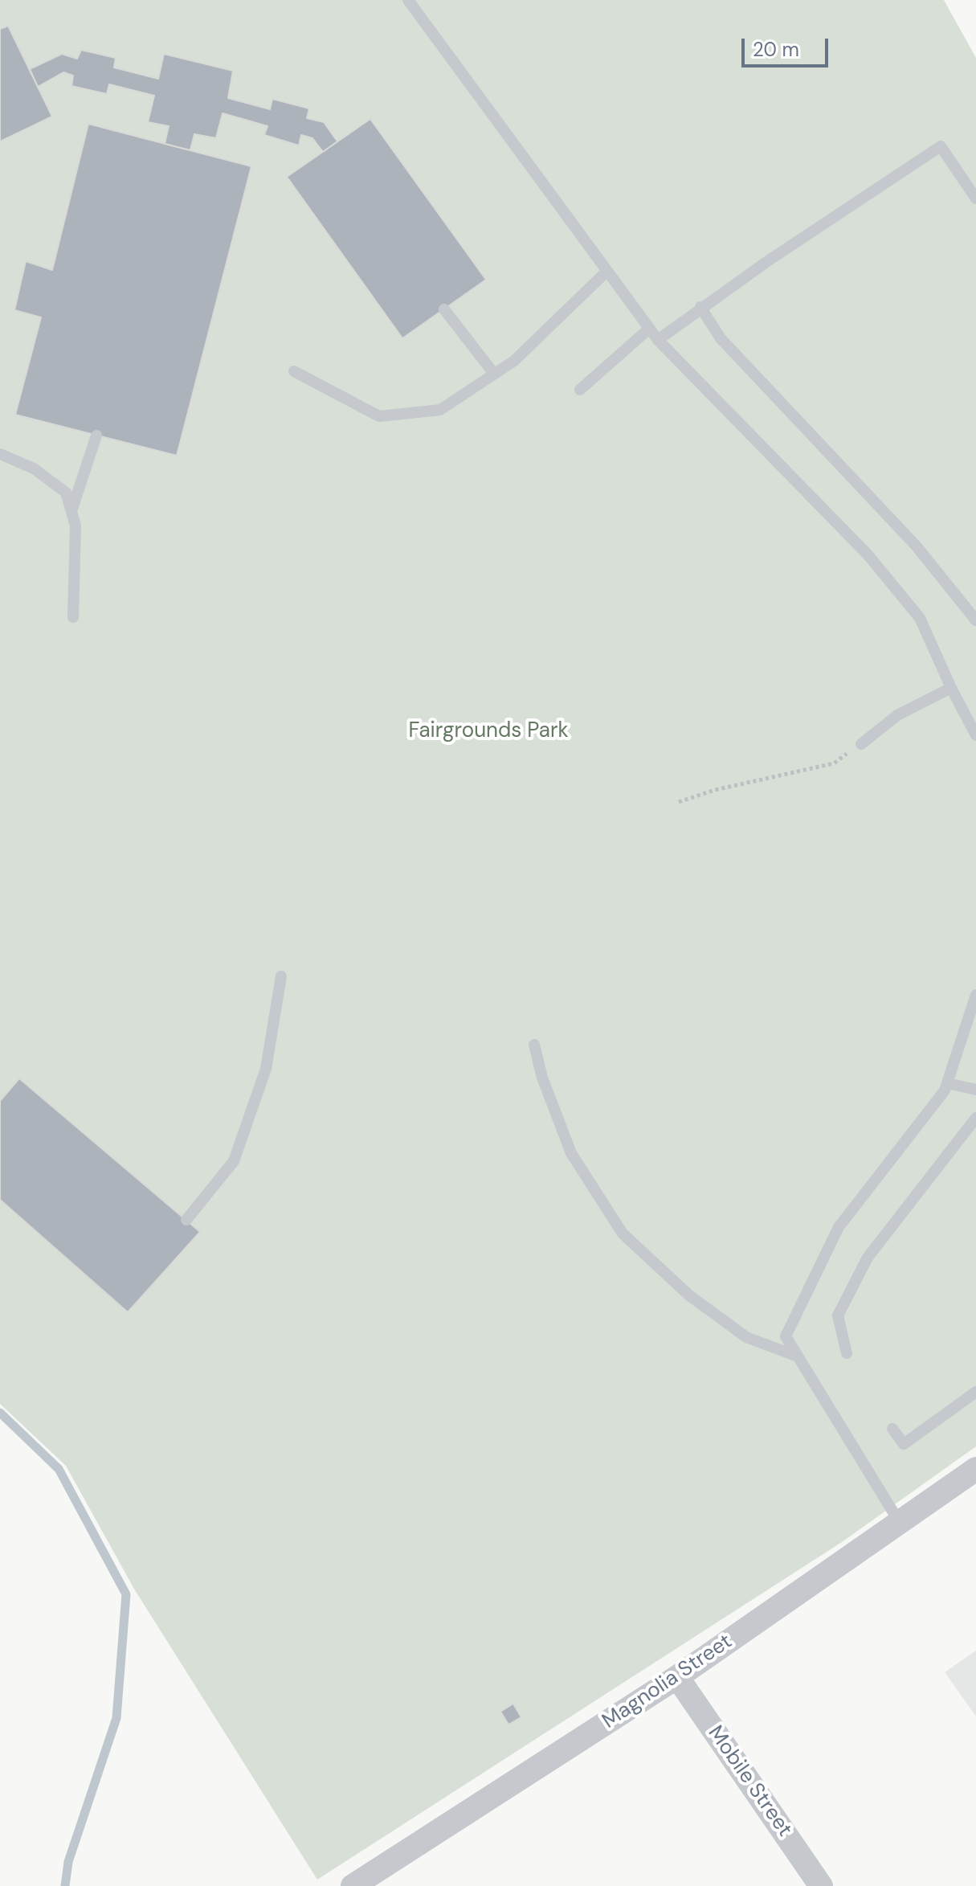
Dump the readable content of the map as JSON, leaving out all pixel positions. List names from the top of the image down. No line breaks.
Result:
{"streets":{"street":["Magnolia Street","Mobile Street"]},"crossings":[["Magnolia Street","Mobile Street"]],"parks":["Fairgrounds Park"],"scale_bar":"20 m"}
